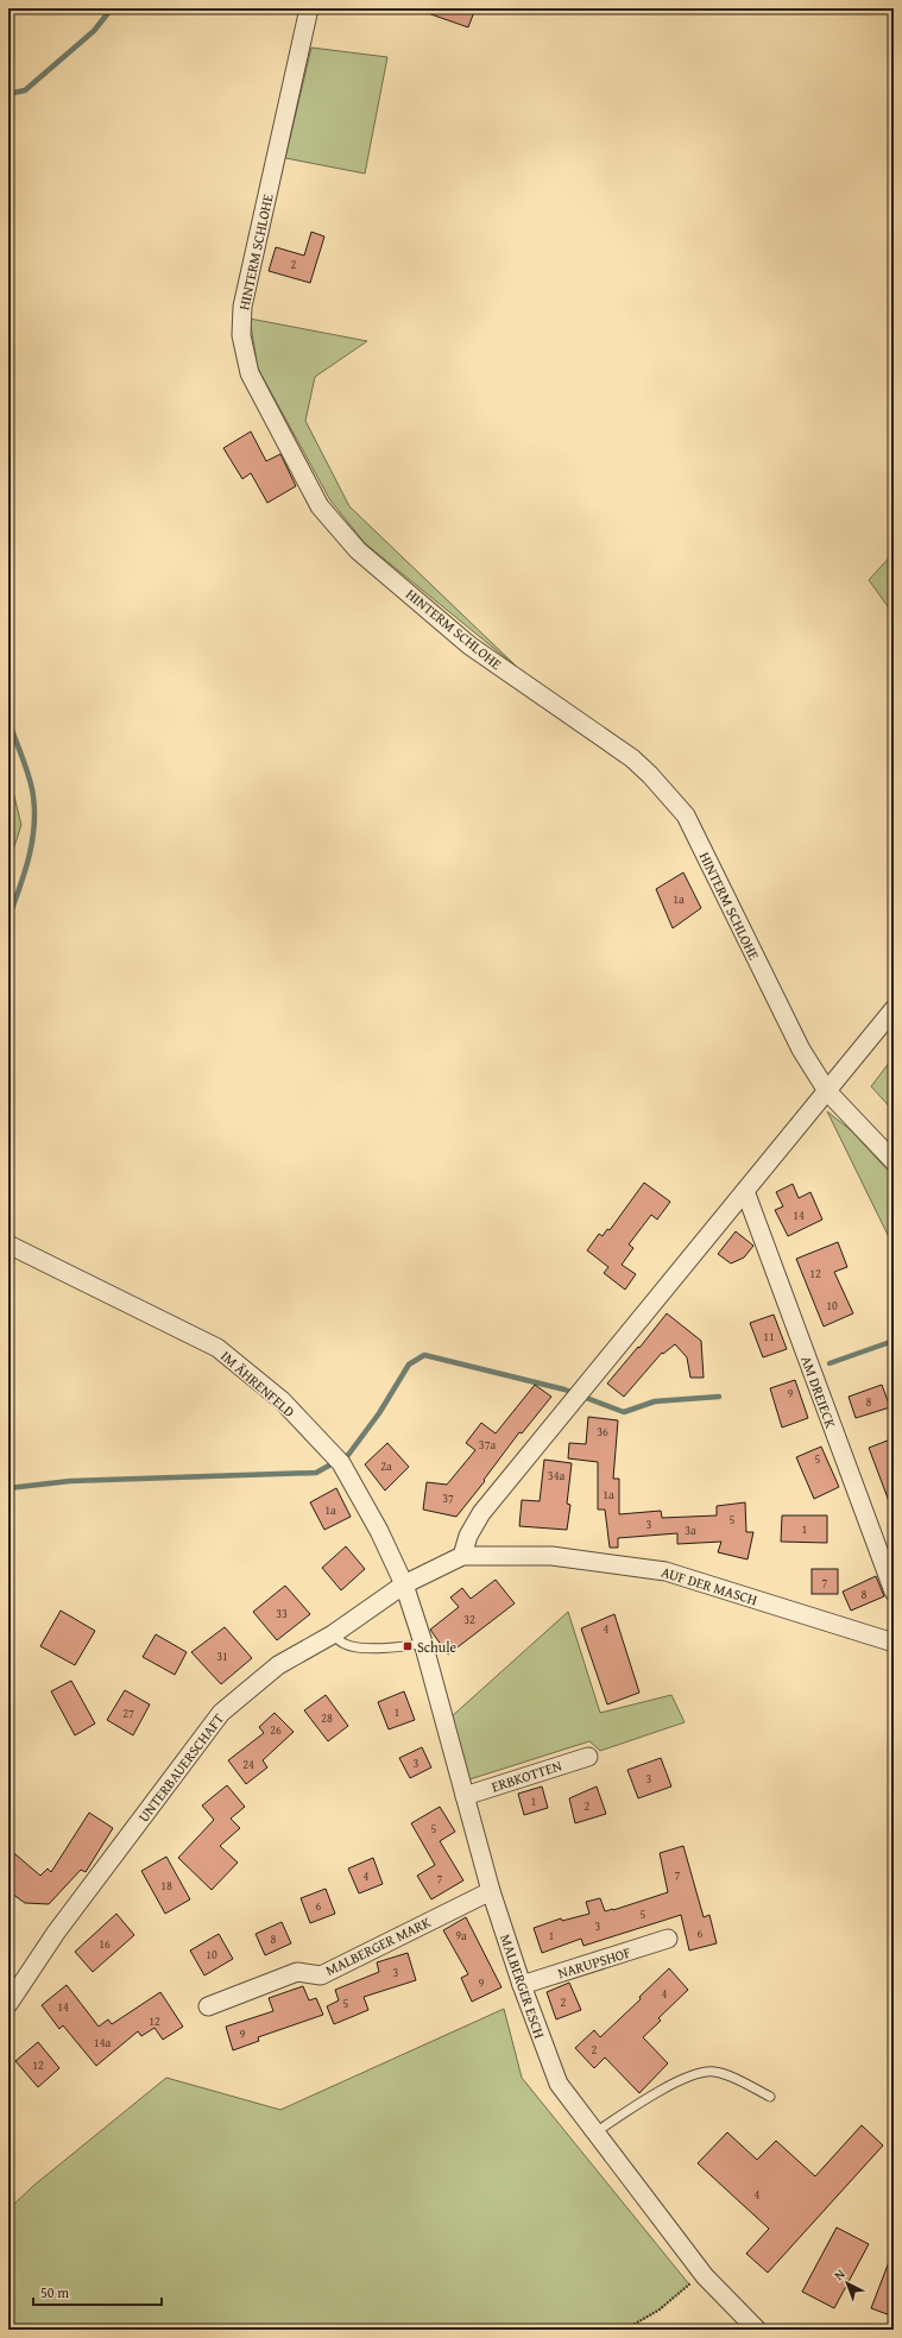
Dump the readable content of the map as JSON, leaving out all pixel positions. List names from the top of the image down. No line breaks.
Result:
{"streets":{"street":["HINTERM SCHLOHE","IM ÄHRENFELD","AM DREIECK","AUF DER MASCH","UNTERBAUERSCHAFT","ERBKOTTEN","MALBERGER MARK","NARUPSHOF","MALBERGER ESCH"]},"crossings":[["IM ÄHRENFELD","UNTERBAUERSCHAFT"],["IM ÄHRENFELD","MALBERGER ESCH"],["UNTERBAUERSCHAFT","MALBERGER ESCH"],["ERBKOTTEN","MALBERGER ESCH"],["MALBERGER MARK","MALBERGER ESCH"],["NARUPSHOF","MALBERGER ESCH"]],"places":{"transit":["Schule"]},"house_numbers":["2","1a","14","12","10","11","9","8","36","37a","5","2a","34a","1a","37","1a","5","3","1","3a","7","8","33","32","4","31","1","27","28","26","3","24","3","1","2","5","7","4","7","18","6","5","3","6","9a","1","8","16","10","3","9","4","2","5","14","12","9","14a","2","12","4"],"scale_bar":"50 m","north":"top left"}
